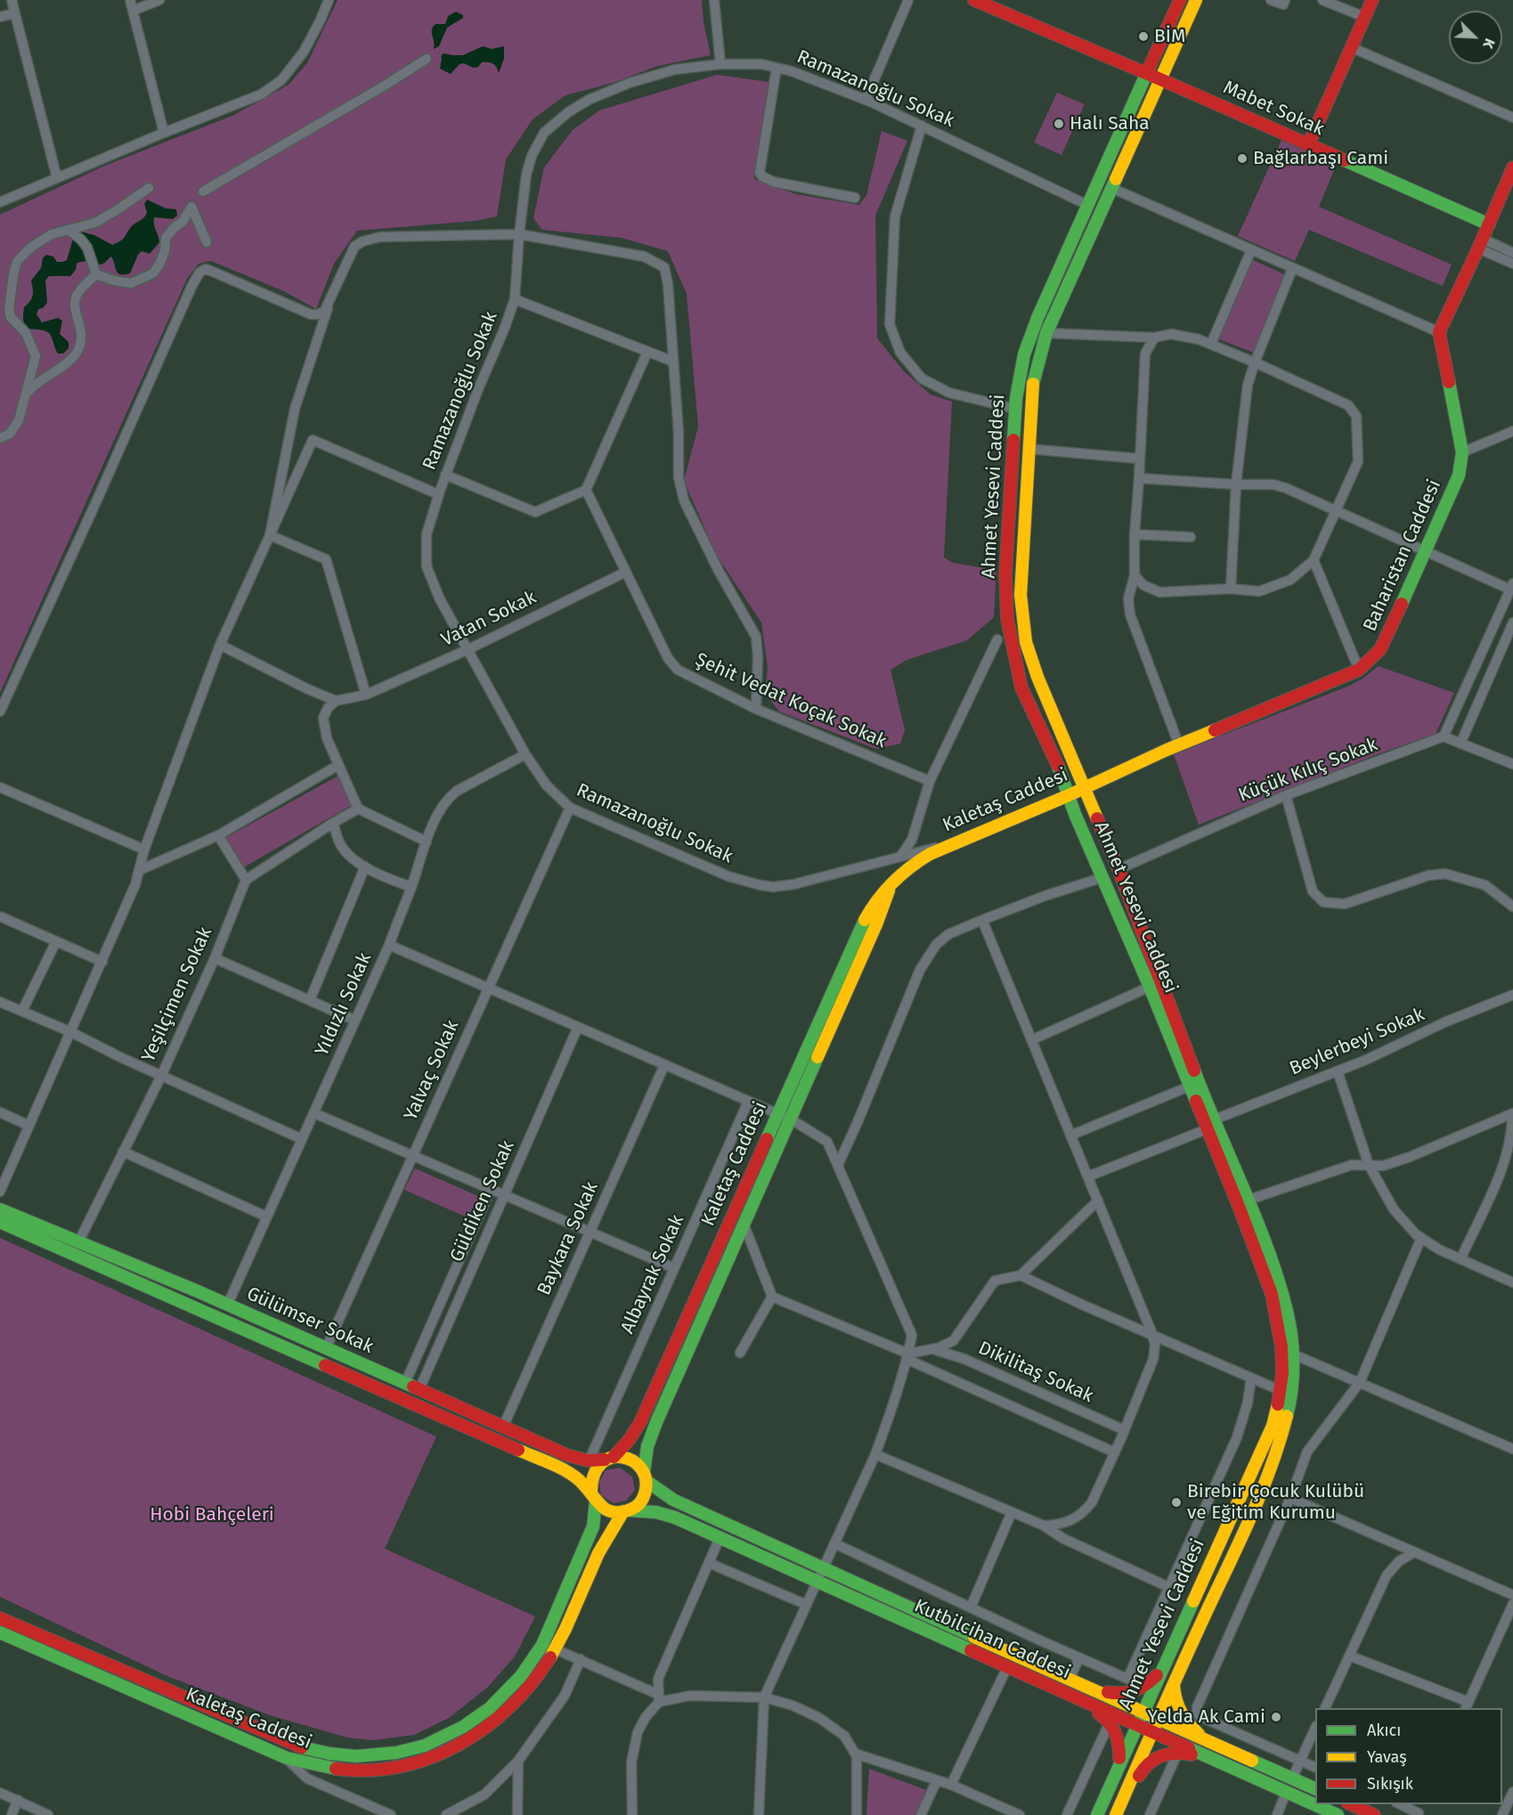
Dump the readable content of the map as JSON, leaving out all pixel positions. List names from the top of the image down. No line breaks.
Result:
{"streets":{"main road":["Mabet Sokak","Ahmet Yesevi Caddesi","Baharistan Caddesi","Kaletaş Caddesi","Gülümser Sokak","Kutbilcihan Caddesi"],"street":["Ramazanoğlu Sokak","Vatan Sokak","Şehit Vedat Koçak Sokak","Küçük Kılıç Sokak","Yeşilçimen Sokak","Yıldızlı Sokak","Beylerbeyi Sokak","Yalvaç Sokak","Güldiken Sokak","Baykara Sokak","Albayrak Sokak","Dikilitaş Sokak"]},"crossings":[["Ramazanoğlu Sokak","Ahmet Yesevi Caddesi"],["Ramazanoğlu Sokak","Vatan Sokak"],["Ramazanoğlu Sokak","Kaletaş Caddesi"],["Ramazanoğlu Sokak","Yıldızlı Sokak"],["Ramazanoğlu Sokak","Yalvaç Sokak"],["Mabet Sokak","Ahmet Yesevi Caddesi"],["Ahmet Yesevi Caddesi","Baharistan Caddesi"],["Ahmet Yesevi Caddesi","Küçük Kılıç Sokak"],["Ahmet Yesevi Caddesi","Kaletaş Caddesi"],["Ahmet Yesevi Caddesi","Beylerbeyi Sokak"],["Ahmet Yesevi Caddesi","Kutbilcihan Caddesi"],["Baharistan Caddesi","Kaletaş Caddesi"],["Vatan Sokak","Şehit Vedat Koçak Sokak"],["Kaletaş Caddesi","Gülümser Sokak"],["Kaletaş Caddesi","Kutbilcihan Caddesi"],["Yeşilçimen Sokak","Gülümser Sokak"],["Yıldızlı Sokak","Gülümser Sokak"],["Yalvaç Sokak","Gülümser Sokak"],["Güldiken Sokak","Gülümser Sokak"],["Baykara Sokak","Gülümser Sokak"],["Albayrak Sokak","Gülümser Sokak"],["Gülümser Sokak","Kutbilcihan Caddesi"]],"parks":["Hobi Bahçeleri"],"places":["BİM","Halı Saha","Bağlarbaşı Cami","Birebir Çocuk Kulübü ve Eğitim Kurumu","Yelda Ak Cami"],"legend":["Akıcı","Yavaş","Sıkışık"],"north":"bottom right"}
